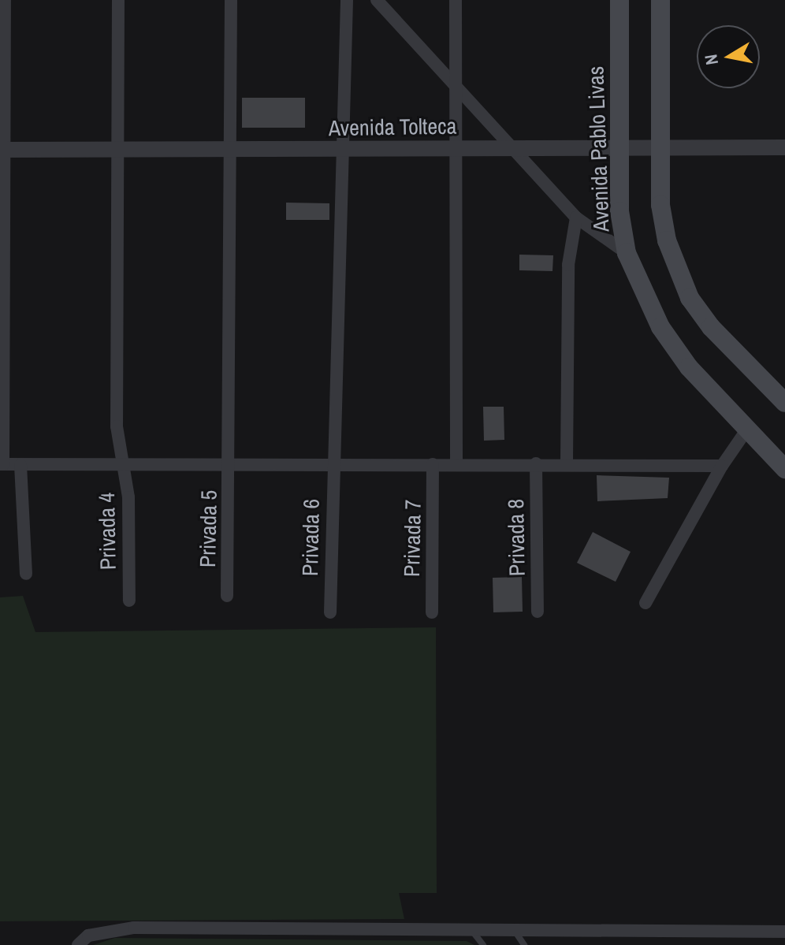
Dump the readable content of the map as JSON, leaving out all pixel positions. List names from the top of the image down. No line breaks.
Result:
{"streets":{"main road":["Avenida Pablo Livas"],"street":["Avenida Tolteca","Privada 5","Privada 4","Privada 6","Privada 8","Privada 7"]},"crossings":[["Avenida Tolteca","Avenida Pablo Livas"],["Avenida Tolteca","Privada 5"],["Avenida Tolteca","Privada 4"],["Avenida Tolteca","Privada 6"]],"north":"left"}
